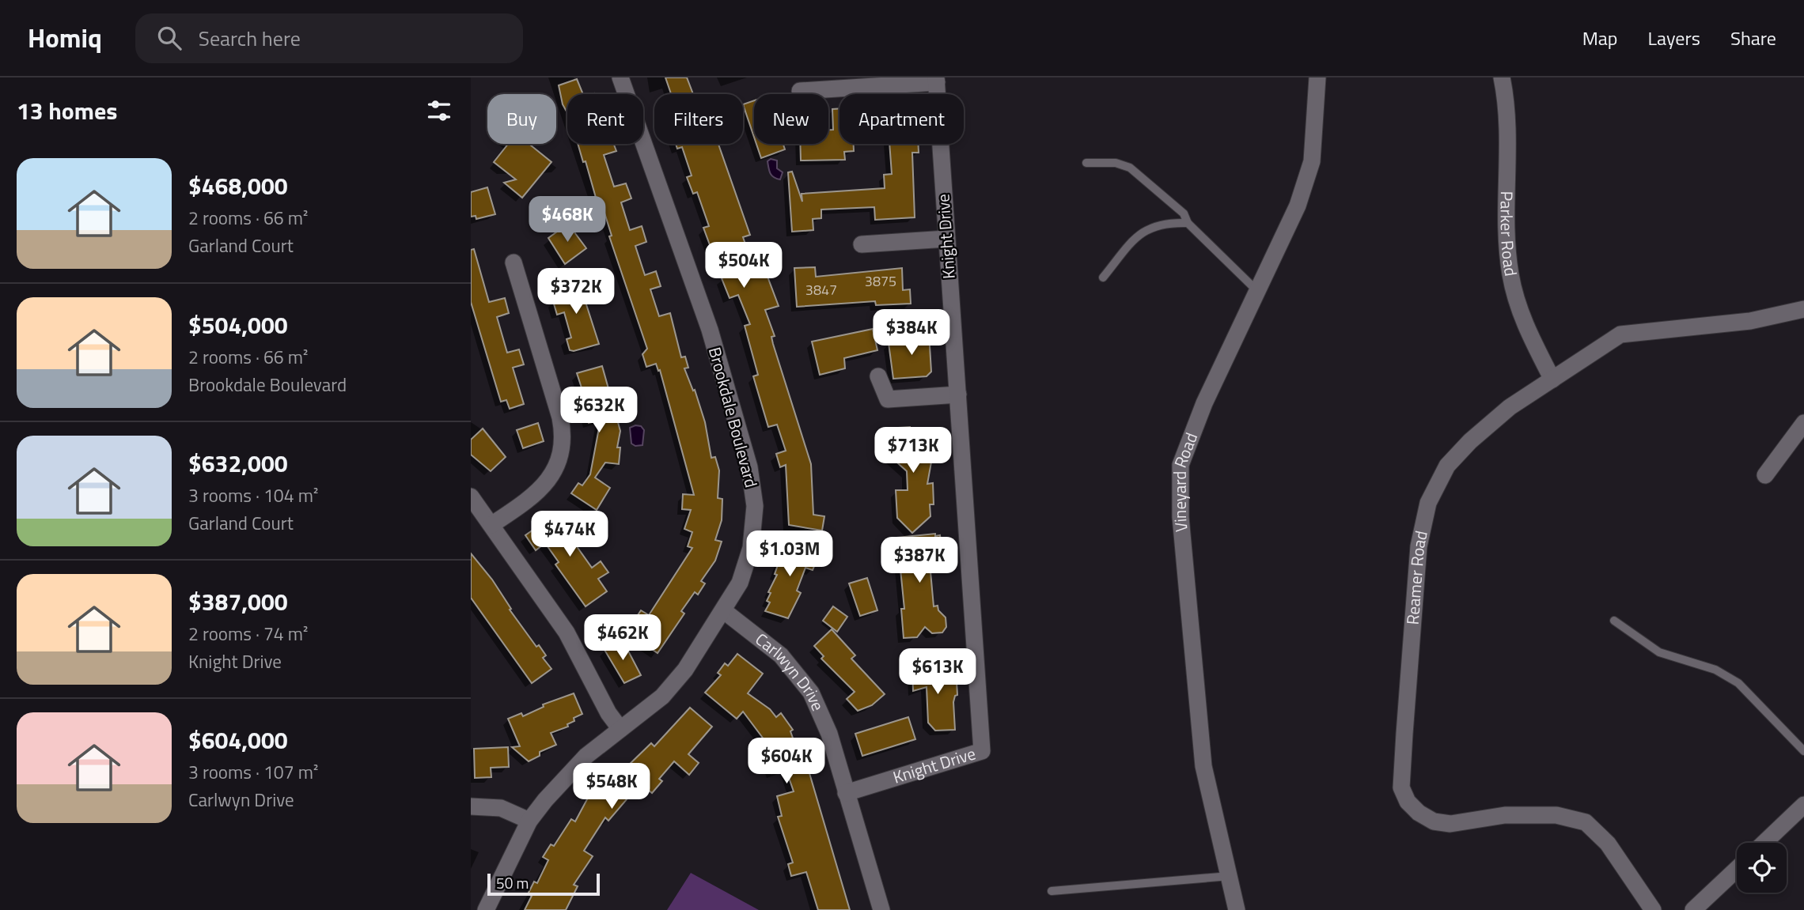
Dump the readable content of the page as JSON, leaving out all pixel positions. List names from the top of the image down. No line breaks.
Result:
{"streets":{"street":["Parker Road","Knight Drive","Brookdale Boulevard","Vineyard Road","Reamer Road","Carlwyn Drive"]},"crossings":[["Parker Road","Reamer Road"],["Knight Drive","Carlwyn Drive"],["Brookdale Boulevard","Carlwyn Drive"]],"house_numbers":["3875","3847"],"scale_bar":"50 m","page":{"header":"Homiq","search":"Search here","nav":["Map","Layers","Share"],"heading":"13 homes","chip":["Buy","Rent","Filters","New","Apartment"],"list":[{"name":"$468,000","note":"2 rooms · 66 m² · Garland Court"},{"name":"$504,000","note":"2 rooms · 66 m² · Brookdale Boulevard"},{"name":"$632,000","note":"3 rooms · 104 m² · Garland Court"},{"name":"$387,000","note":"2 rooms · 74 m² · Knight Drive"},{"name":"$604,000","note":"3 rooms · 107 m² · Carlwyn Drive"}],"price":["$468K","$504K","$372K","$384K","$632K","$713K","$474K","$1.03M","$387K","$462K","$613K","$604K","$548K"],"scale":"50 m"}}
